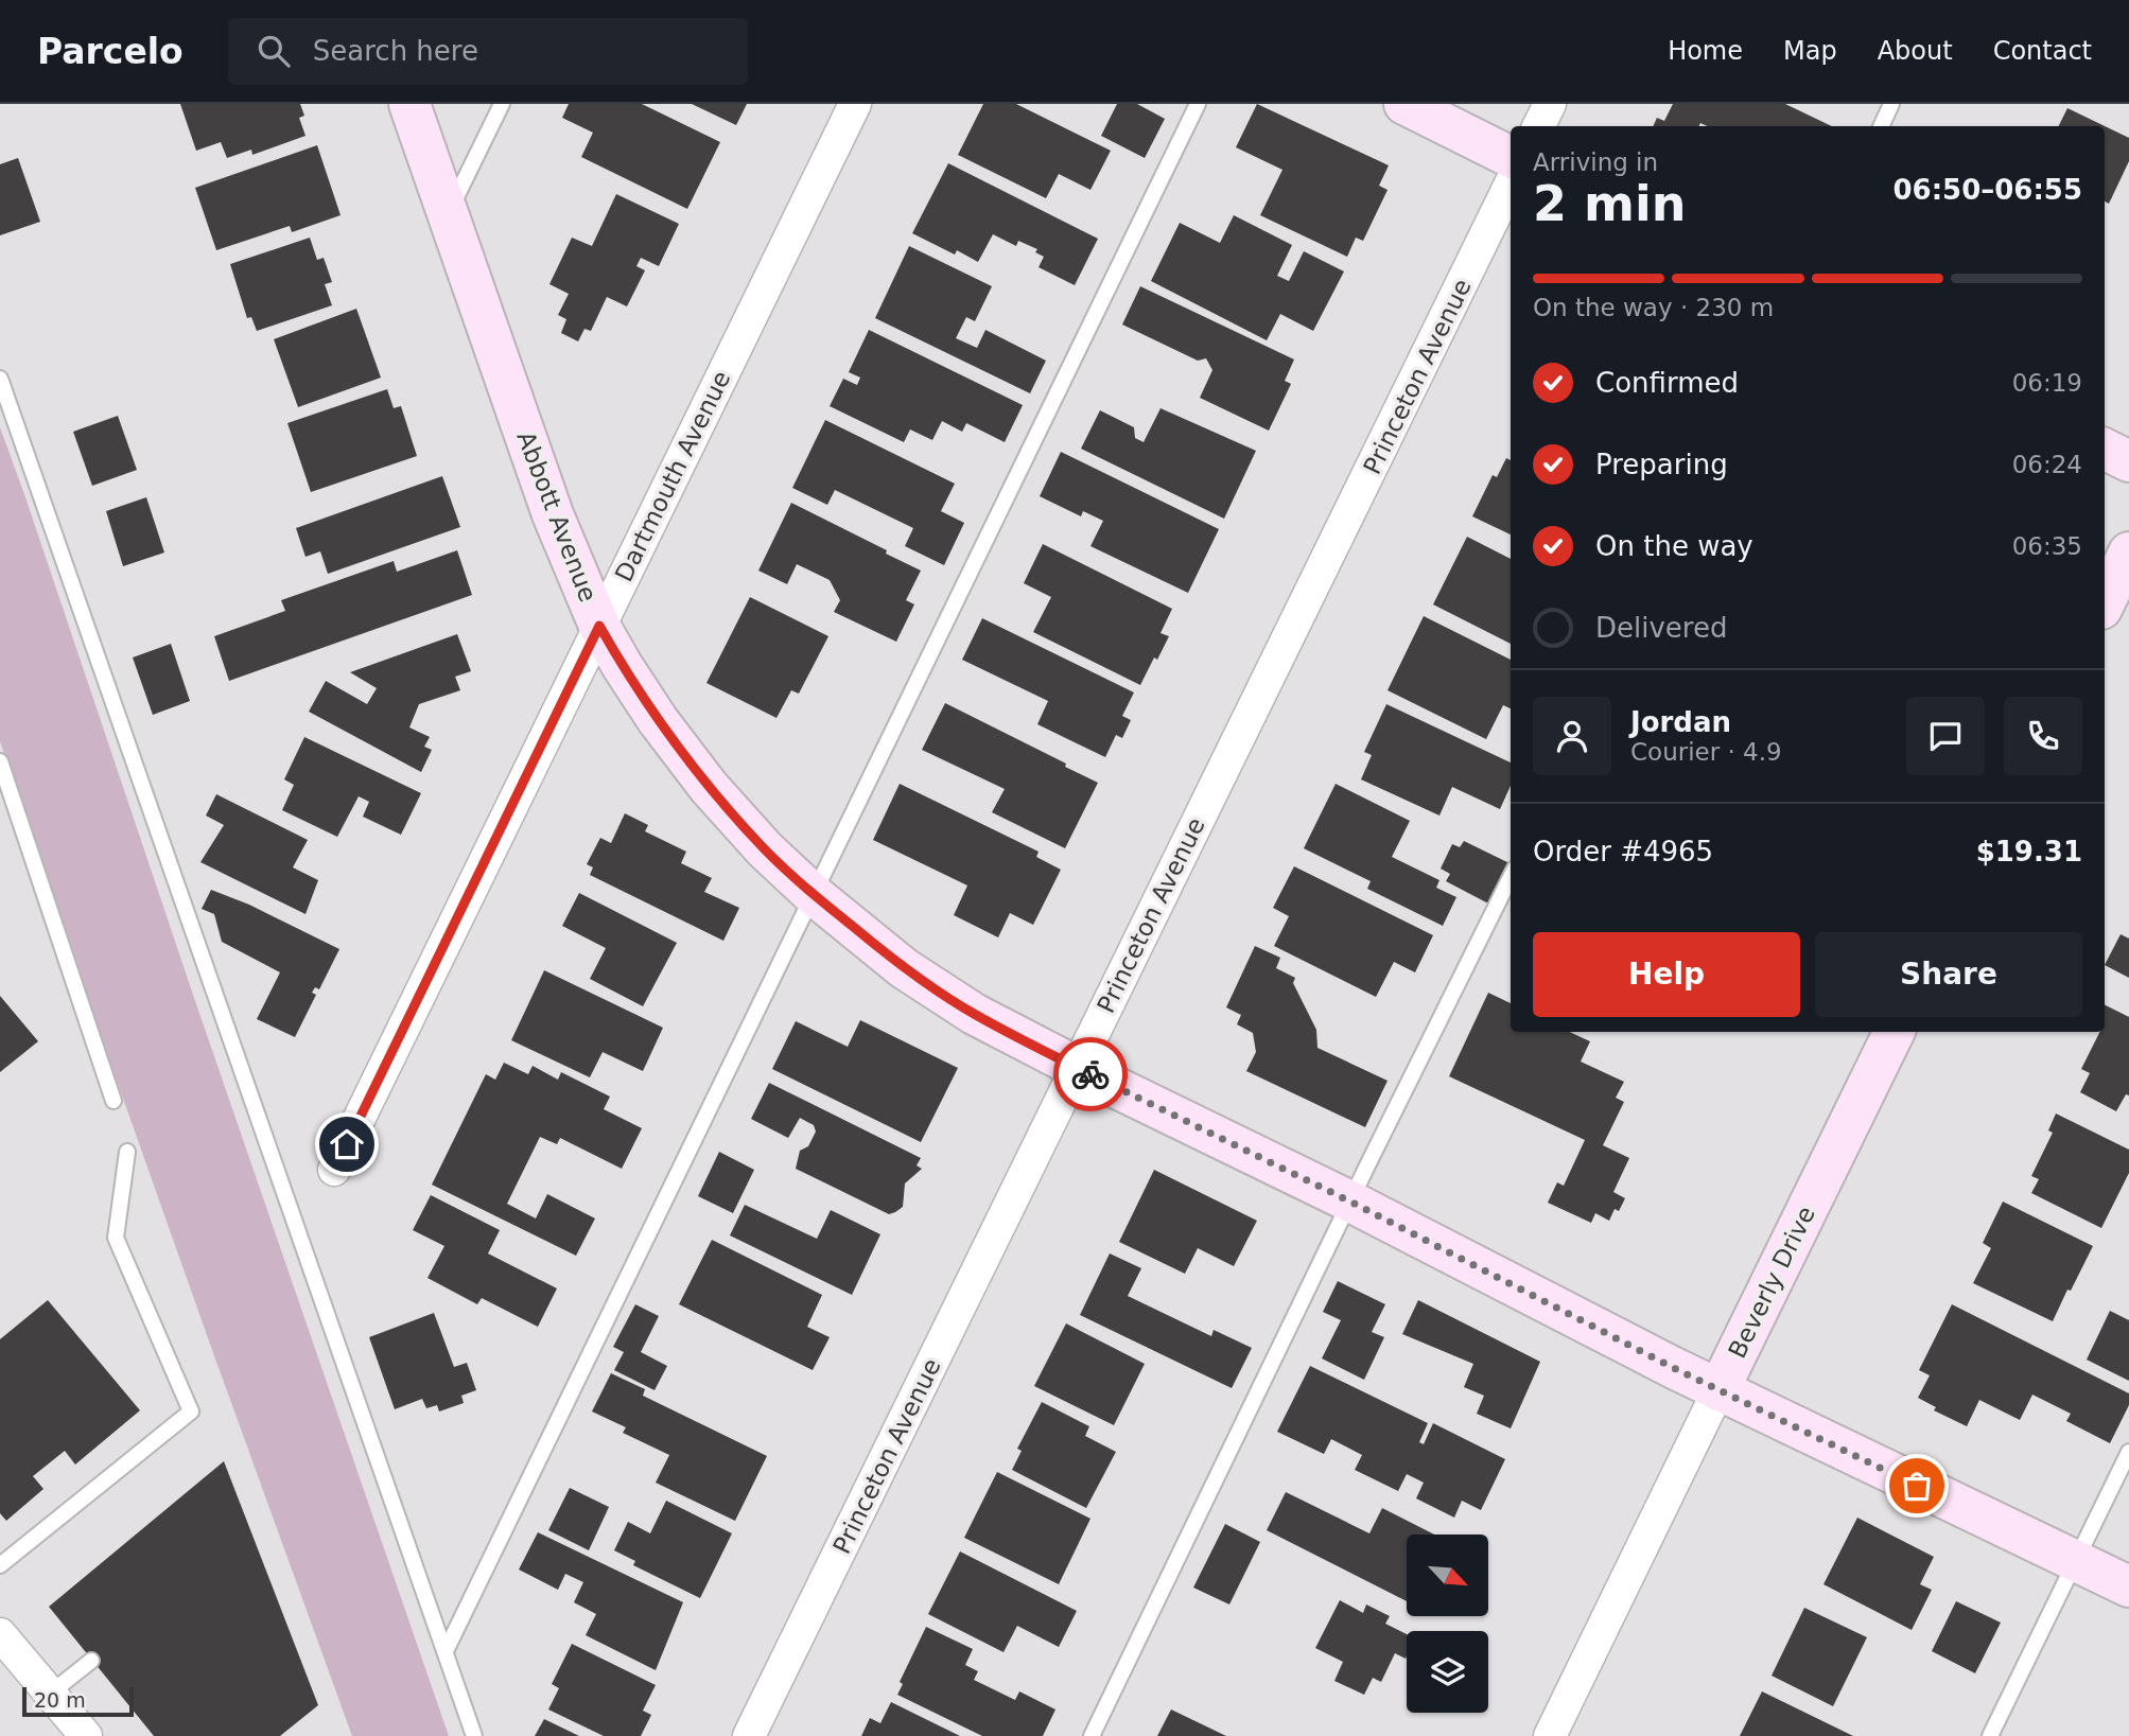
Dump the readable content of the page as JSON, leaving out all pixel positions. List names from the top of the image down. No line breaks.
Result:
{"streets":{"street":["Princeton Avenue","Dartmouth Avenue","Abbott Avenue","Beverly Drive"]},"crossings":[["Princeton Avenue","Abbott Avenue"],["Dartmouth Avenue","Abbott Avenue"],["Abbott Avenue","Beverly Drive"]],"scale_bar":"20 m","north":"bottom right","page":{"header":"Parcelo","search":"Search here","nav":["Home","Map","About","Contact"],"heading":["2 min","Arriving in","06:50–06:55"],"panel":["Jordan","Courier · 4.9","Order #4965","$19.31"],"bar":"On the way · 230 m","list":[["Confirmed","06:19"],["Preparing","06:24"],["On the way","06:35"],"Delivered"],"buttons":["Help","Share"],"scale":"20 m"}}
